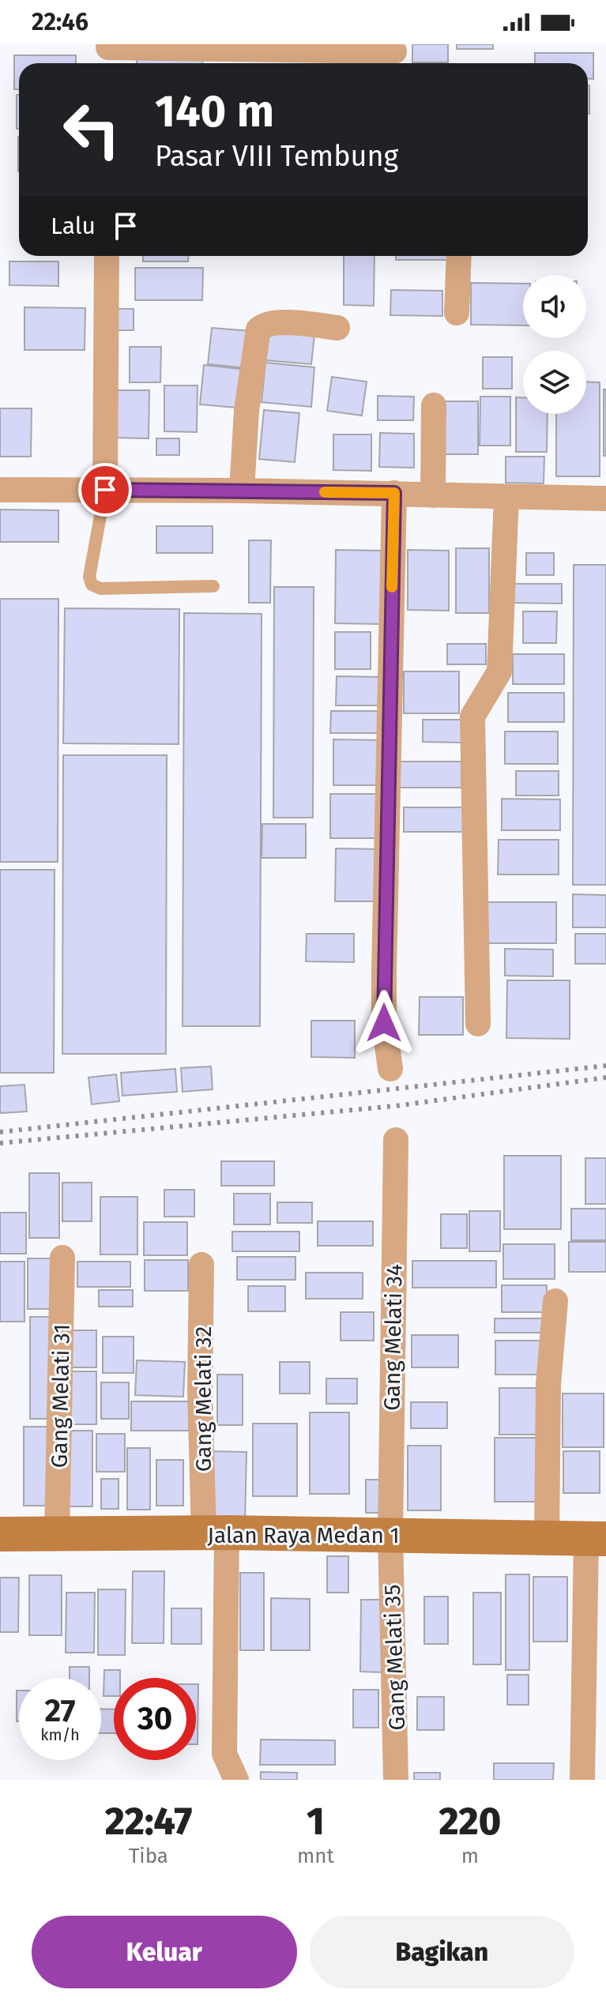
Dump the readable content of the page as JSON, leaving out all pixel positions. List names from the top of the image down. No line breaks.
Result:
{"streets":{"street":["Gang Melati 34","Gang Melati 31","Gang Melati 32","Jalan Raya Medan 1","Gang Melati 35"]},"crossings":[["Gang Melati 34","Jalan Raya Medan 1"],["Gang Melati 34","Gang Melati 35"],["Gang Melati 31","Jalan Raya Medan 1"],["Gang Melati 32","Jalan Raya Medan 1"],["Jalan Raya Medan 1","Gang Melati 35"]],"page":{"status":"22:46","turn":["140 m","Pasar VIII Tembung"],"then":"Lalu","speed":"27 km/h","limit":"30","eta":["22:47","Tiba","1","mnt","220","m"],"buttons":["Keluar","Bagikan"]}}
